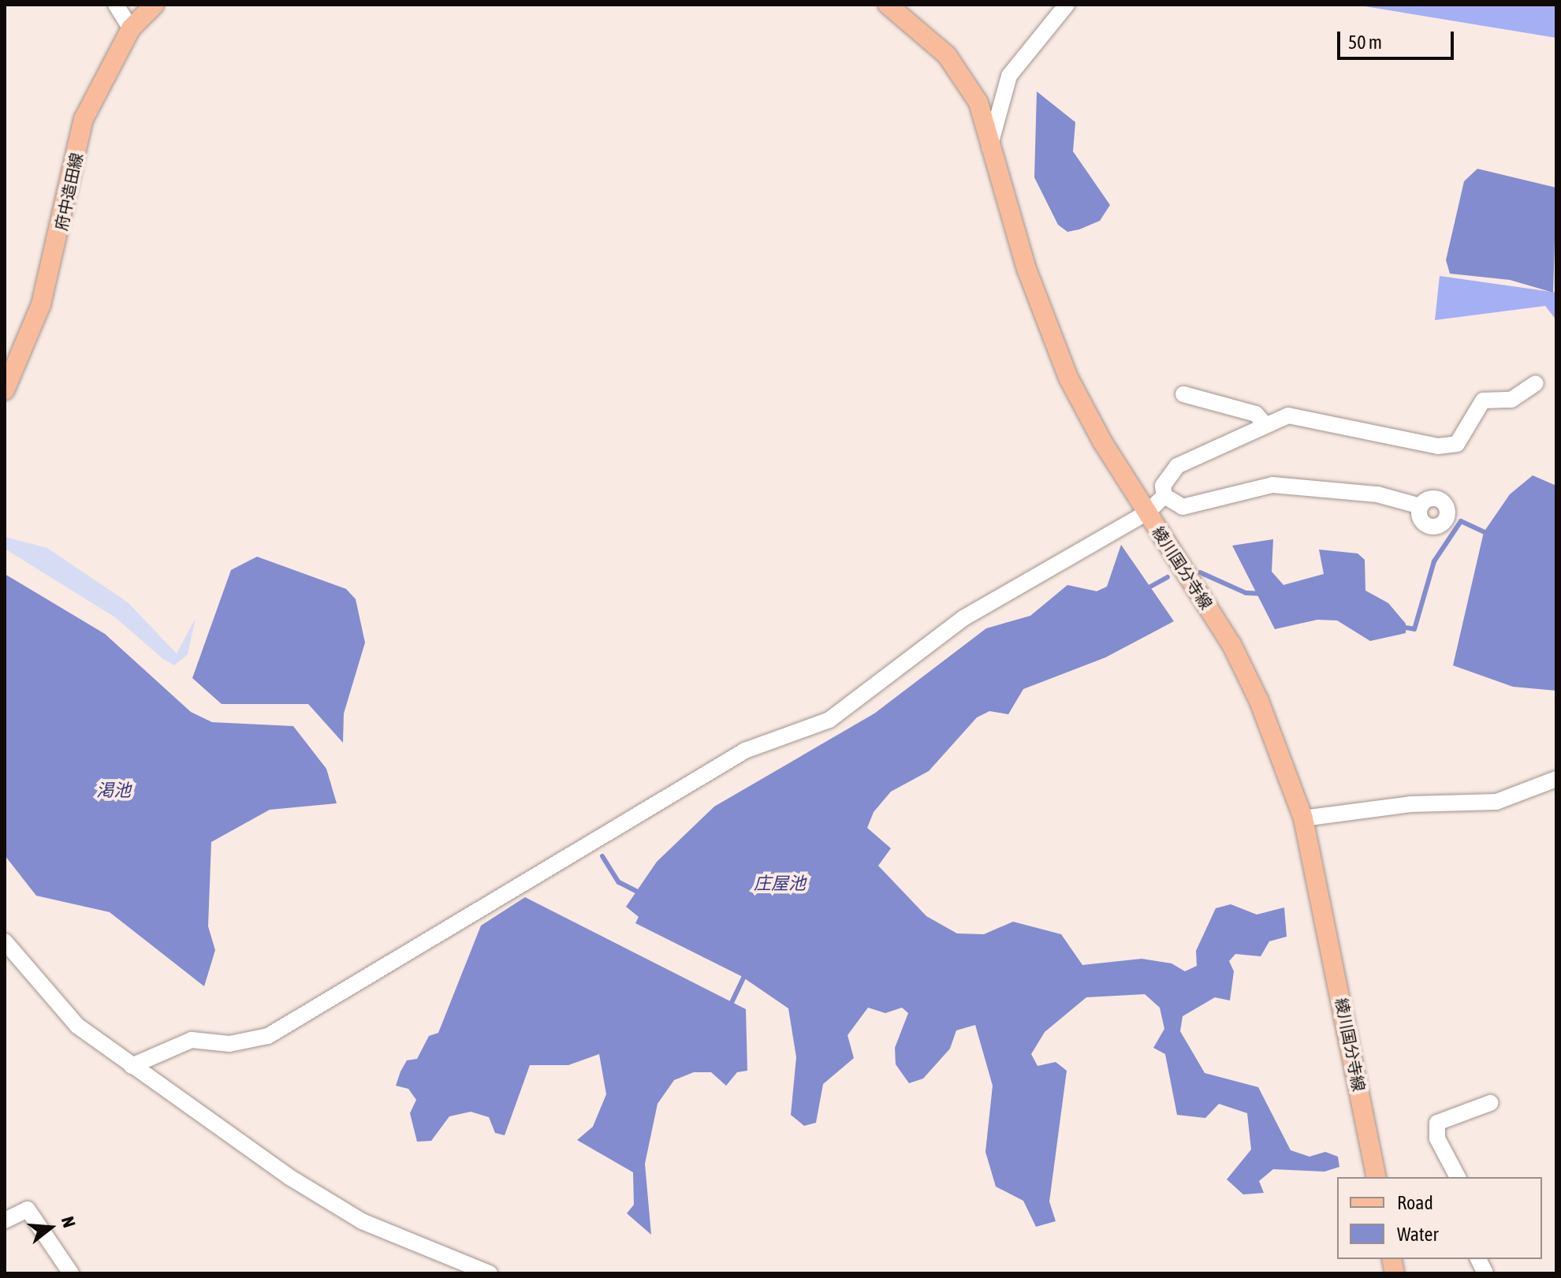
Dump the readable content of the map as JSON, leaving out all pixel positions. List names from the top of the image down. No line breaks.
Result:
{"streets":{"main road":["府中造田線","綾川国分寺線"]},"water":["渇池","庄屋池"],"legend":["Road","Water"],"scale_bar":"50 m","north":"right"}
